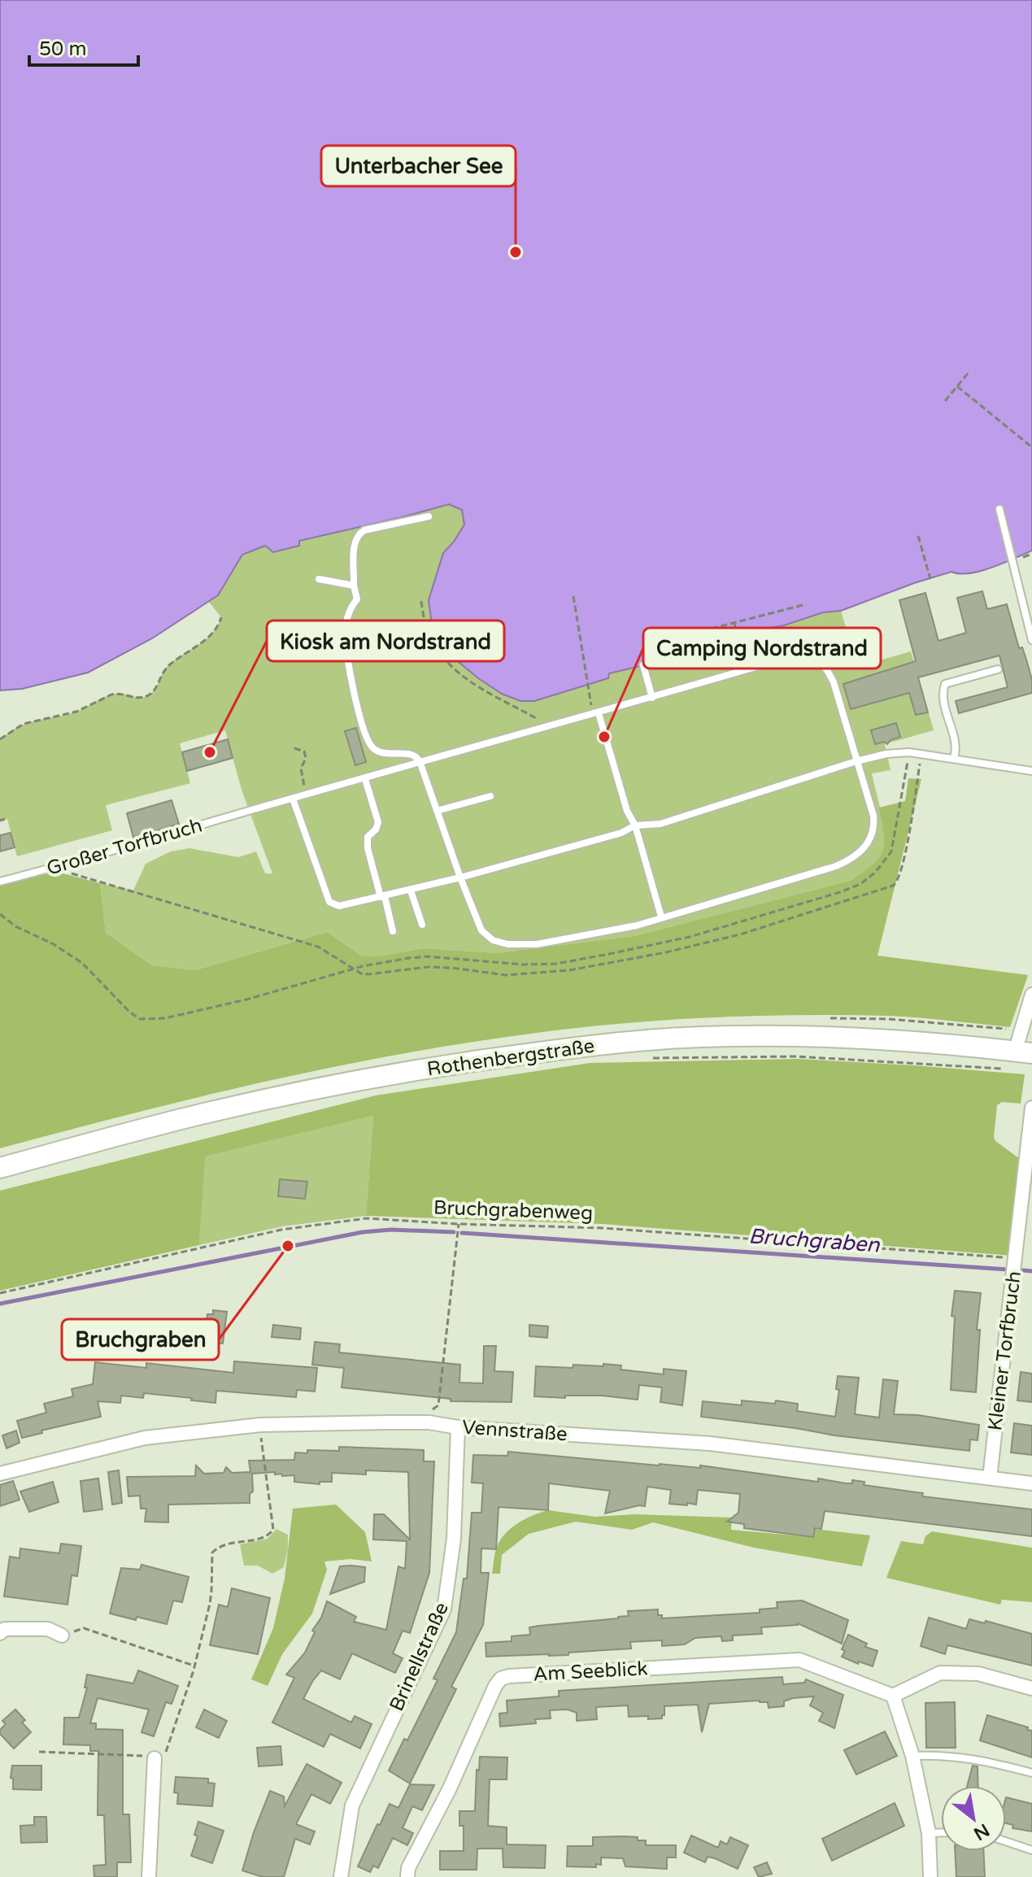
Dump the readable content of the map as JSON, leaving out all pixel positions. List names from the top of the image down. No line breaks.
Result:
{"streets":{"main road":["Rothenbergstraße"],"street":["Kleiner Torfbruch","Vennstraße","Brinellstraße","Am Seeblick"],"lane":["Großer Torfbruch"],"path":["Bruchgrabenweg"]},"crossings":[["Bruchgrabenweg","Kleiner Torfbruch"],["Kleiner Torfbruch","Vennstraße"],["Vennstraße","Brinellstraße"]],"water":["Bruchgraben"],"places":["Unterbacher See","Camping Nordstrand","Kiosk am Nordstrand","Bruchgraben"],"scale_bar":"50 m","north":"bottom right"}
